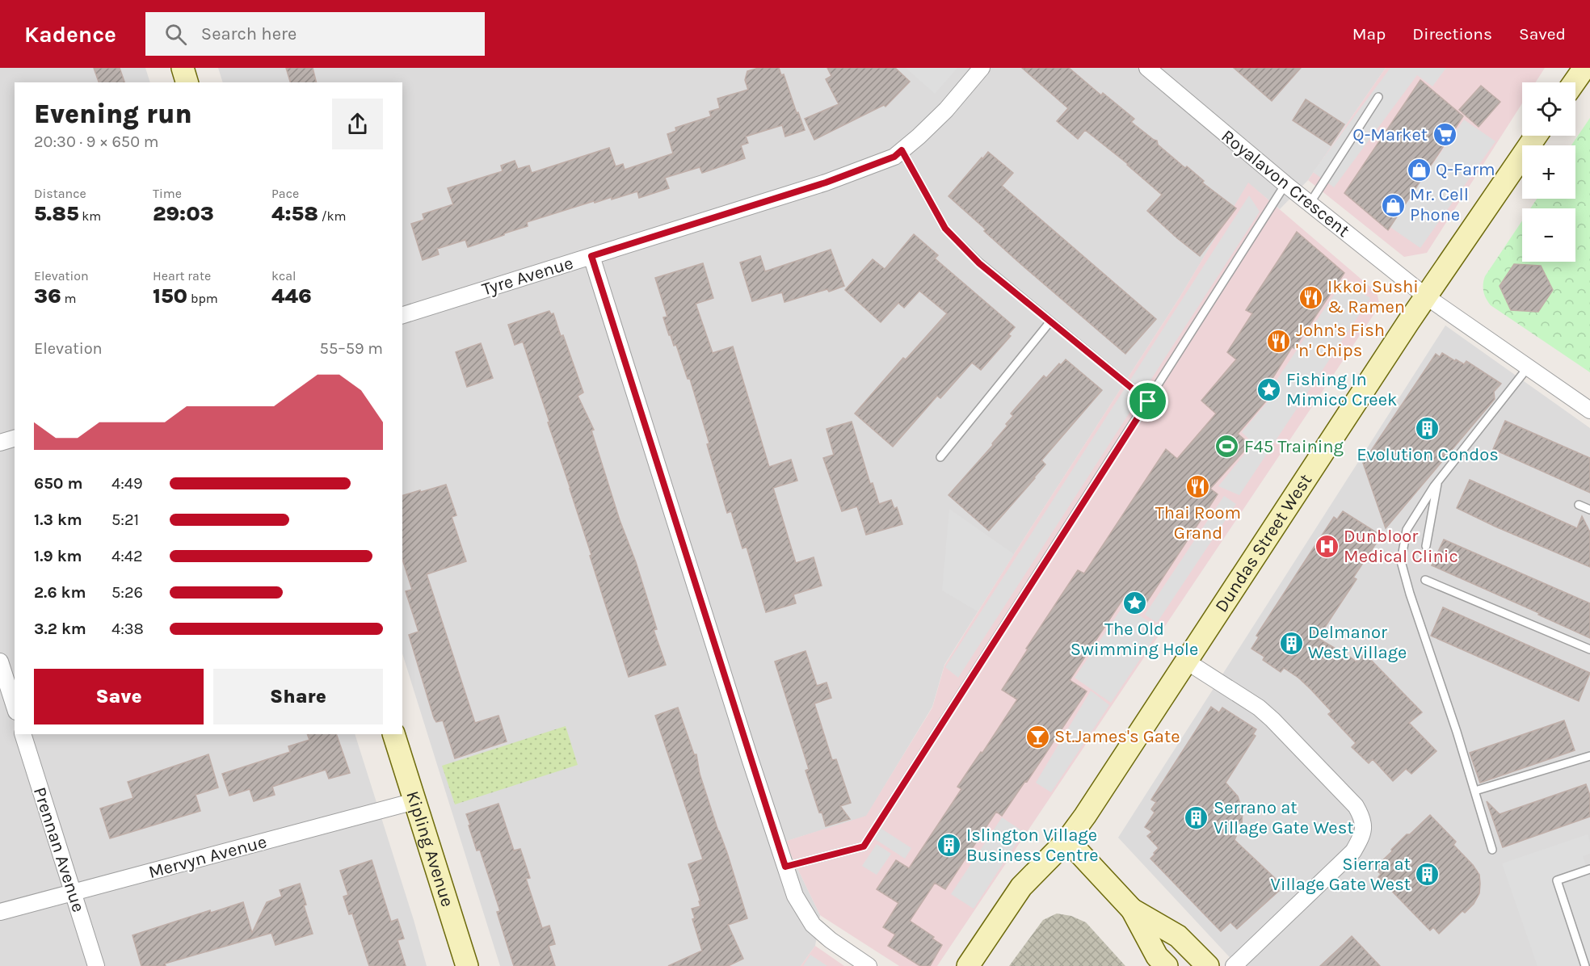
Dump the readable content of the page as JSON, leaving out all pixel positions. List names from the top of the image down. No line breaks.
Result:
{"streets":{"main road":["Dundas Street West","Kipling Avenue"],"street":["Royalavon Crescent","Tyre Avenue","Prennan Avenue","Mervyn Avenue"]},"crossings":[["Royalavon Crescent","Dundas Street West"],["Prennan Avenue","Mervyn Avenue"],["Kipling Avenue","Mervyn Avenue"]],"places":{"supermarket":["Q-Market"],"shop":["Q-Farm","Mr. Cell Phone"],"restaurant":["Ikkoi Sushi & Ramen","John's Fish 'n' Chips","Thai Room Grand"],"place":["Fishing In Mimico Creek","The Old Swimming Hole"],"building":["Evolution Condos","Delmanor West Village","Serrano at Village Gate West","Islington Village Business Centre","Sierra at Village Gate West"],"sports":["F45 Training"],"hospital":["Dunbloor Medical Clinic"],"bar":["St.James's Gate"]},"page":{"header":"Kadence","search":"Search here","nav":["Map","Directions","Saved"],"map_buttons":["+","−"],"heading":["Evening run","20:30 · 9 × 650 m"],"stats":[["Distance","5.85 km"],["Time","29:03"],["Pace","4:58 /km"],["Elevation","36 m"],["Heart rate","150 bpm"],["kcal","446"]],"chart":["Elevation","55–59 m"],"list":[{"name":"650 m","note":"4:49"},{"name":"1.3 km","note":"5:21"},{"name":"1.9 km","note":"4:42"},{"name":"2.6 km","note":"5:26"},{"name":"3.2 km","note":"4:38"}],"buttons":["Save","Share"]}}
